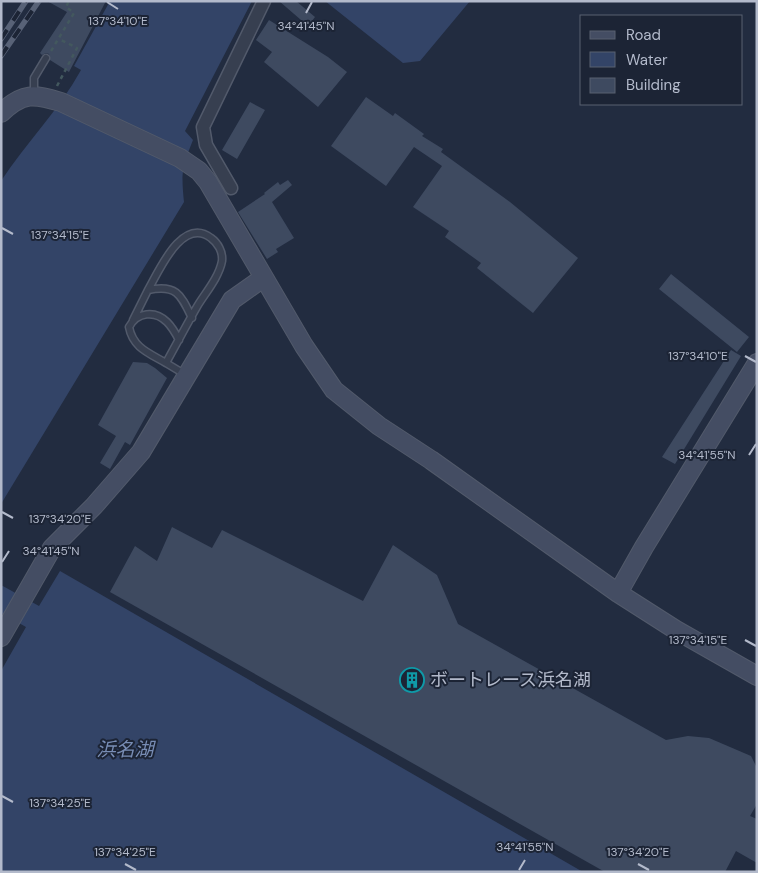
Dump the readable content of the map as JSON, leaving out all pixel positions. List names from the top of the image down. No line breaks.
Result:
{"water":["浜名湖"],"places":{"building":["ボートレース浜名湖"]},"legend":["Road","Water","Building"],"coordinates":["137°34'10\"E","34°41'45\"N","137°34'15\"E","34°41'55\"N","137°34'20\"E","137°34'25\"E"]}
